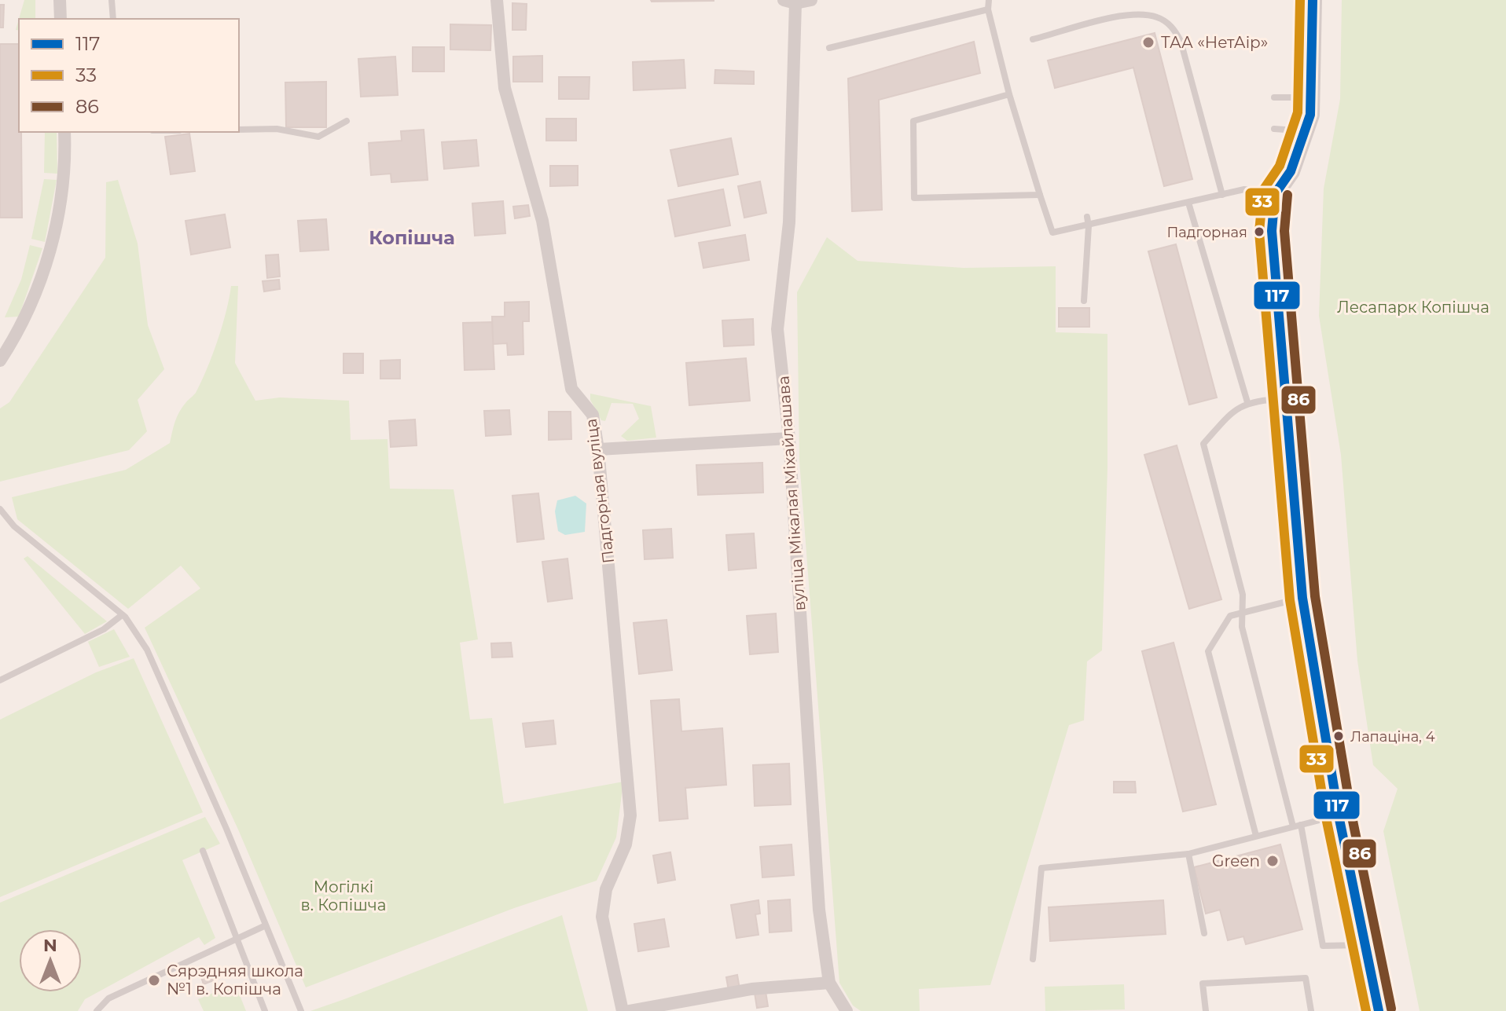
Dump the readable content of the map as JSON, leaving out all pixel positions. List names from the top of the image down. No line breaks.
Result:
{"streets":{"street":["Падгорная вуліца","вуліца Мікалая Міхайлашава"]},"districts":["Копішча"],"parks":["Лесапарк Копішча","Могілкі в. Копішча"],"places":["ТАА «НетАір»","Падгорная","Лапаціна, 4","Green","Сярэдняя школа №1 в. Копішча"],"lines":["transit line 117","transit line 33","transit line 86"],"legend":["117","33","86"],"north":"top"}
